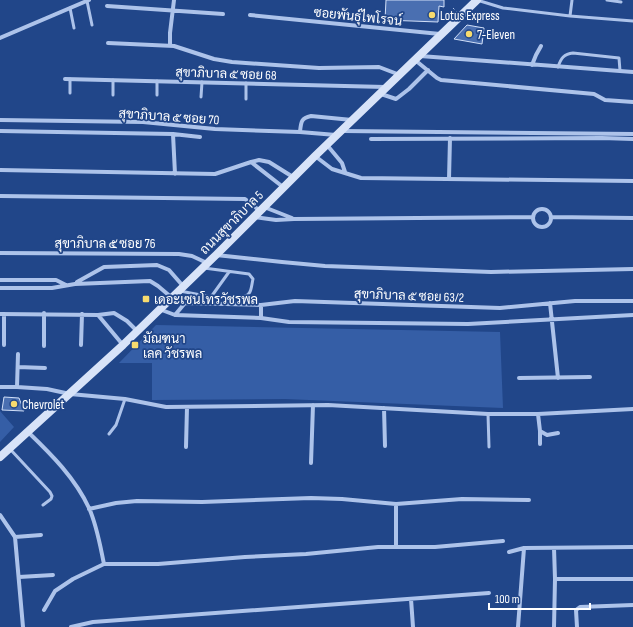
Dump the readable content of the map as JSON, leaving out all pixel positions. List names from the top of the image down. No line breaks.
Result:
{"streets":{"main road":["ถนนสุขาภิบาล 5"],"street":["ซอยพันธ์ุไพโรจน์","สุขาภิบาล ๕ ซอย 68","สุขาภิบาล ๕ ซอย 70","สุขาภิบาล ๕ ซอย 76","สุขาภิบาล ๕ ซอย 63/2"]},"crossings":[["ซอยพันธ์ุไพโรจน์","ถนนสุขาภิบาล 5"],["สุขาภิบาล ๕ ซอย 68","ถนนสุขาภิบาล 5"],["สุขาภิบาล ๕ ซอย 70","ถนนสุขาภิบาล 5"],["ถนนสุขาภิบาล 5","สุขาภิบาล ๕ ซอย 76"]],"places":{"other":["Lotus Express","7-Eleven","Chevrolet"],"transit":["เดอะเซนโทรวัชรพล","มัณฑนา เลค วัชรพล"]},"scale_bar":"100 m"}
